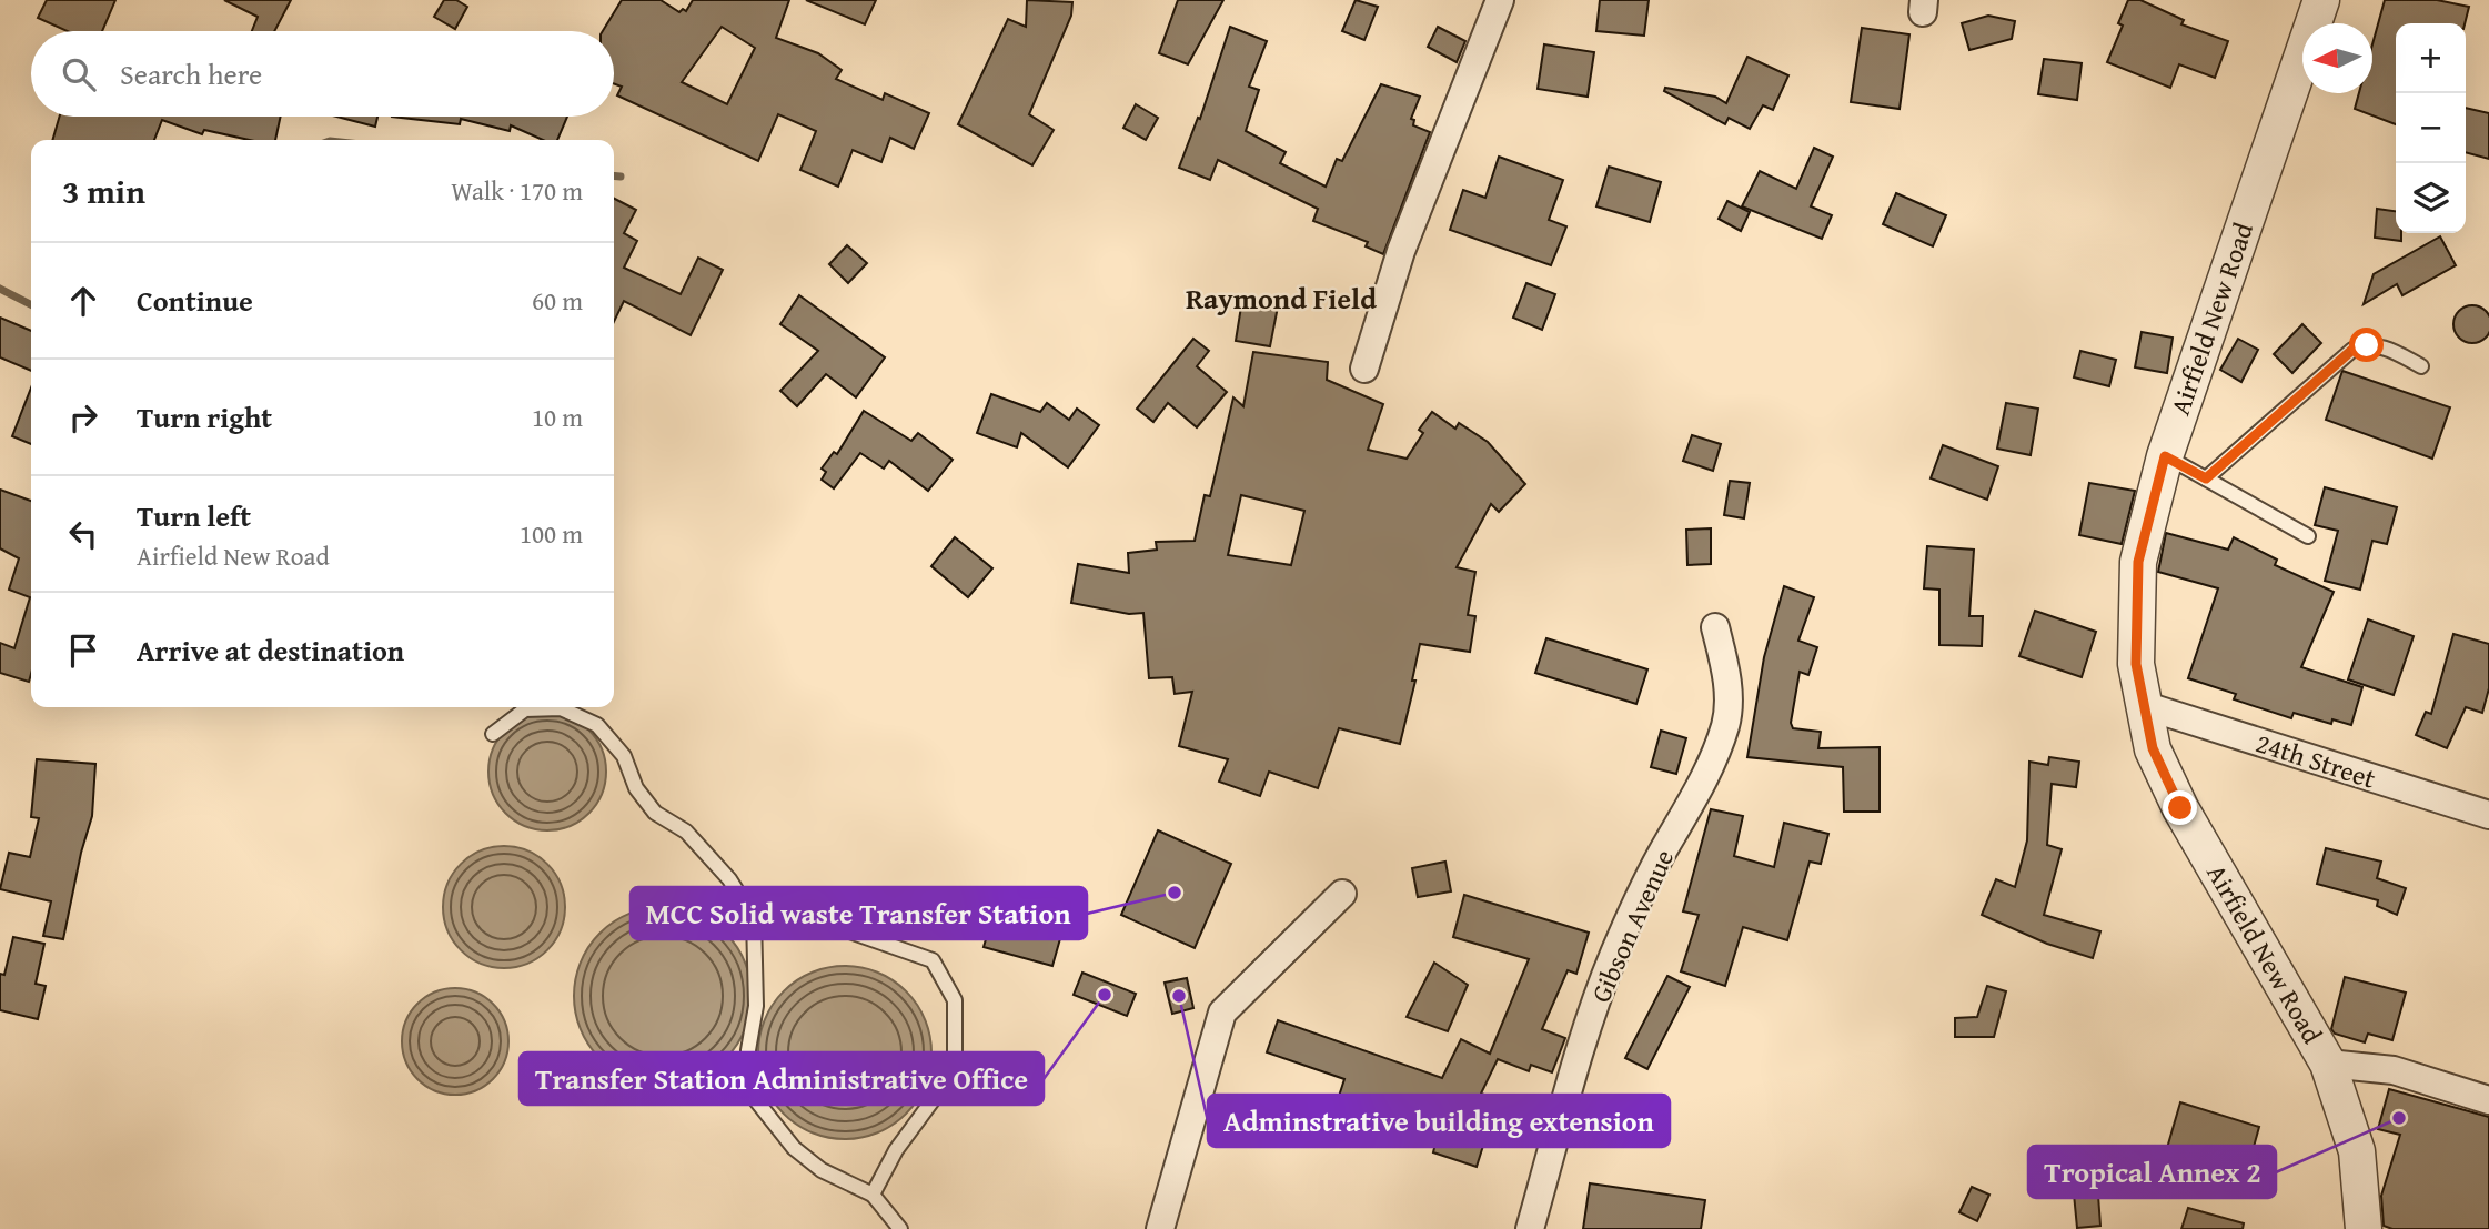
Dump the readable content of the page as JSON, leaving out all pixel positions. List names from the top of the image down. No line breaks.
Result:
{"streets":{"street":["Airfield New Road","24th Street","Gibson Avenue"]},"crossings":[["Airfield New Road","24th Street"]],"districts":["Raymond Field"],"places":["MCC Solid waste Transfer Station","Transfer Station Administrative Office","Adminstrative building extension","Tropical Annex 2"],"north":"left","page":{"map_buttons":["+","−"],"search":"Search here","heading":["3 min","Walk · 170 m"],"list":[["Continue","60 m"],["Turn right","10 m"],["Turn left","Airfield New Road","100 m"],"Arrive at destination"]}}
